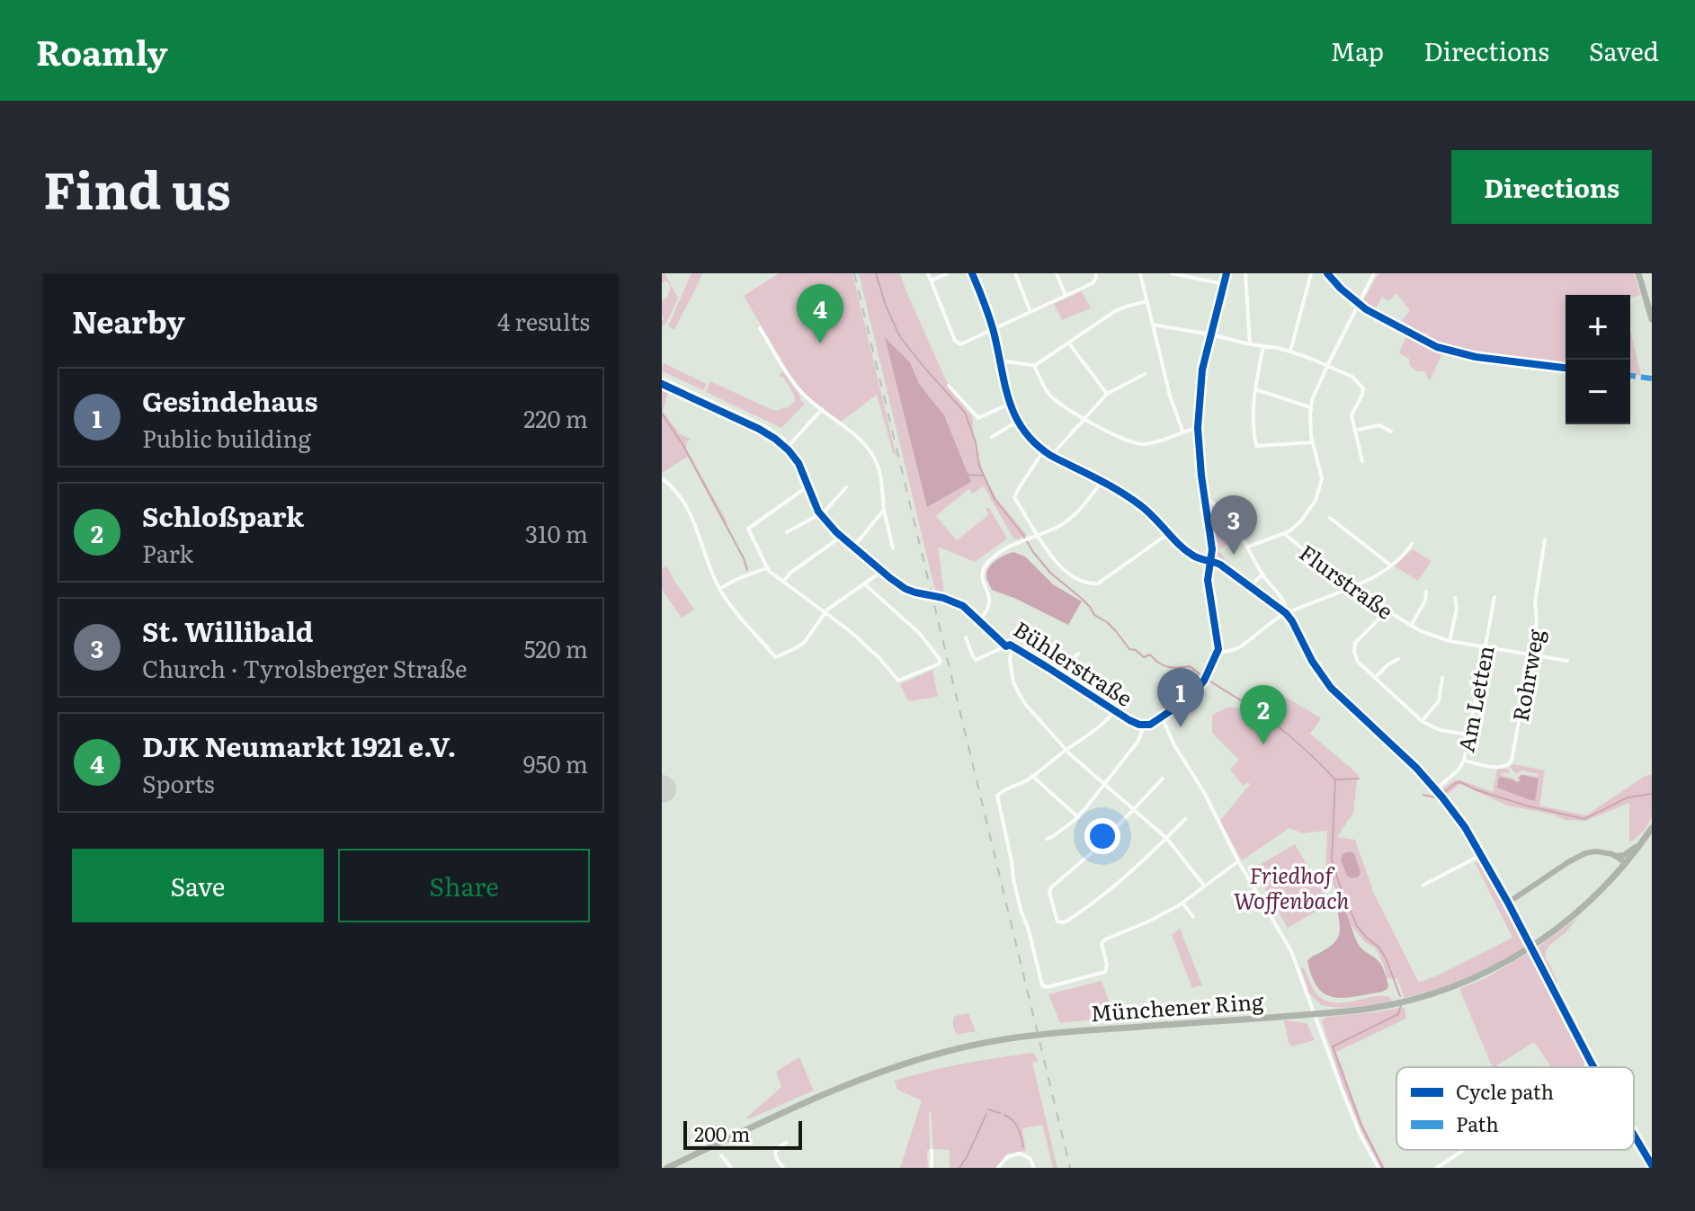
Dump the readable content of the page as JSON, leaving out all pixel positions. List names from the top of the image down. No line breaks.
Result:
{"streets":{"main road":["Münchener Ring"],"street":["Flurstraße","Bühlerstraße","Rohrweg","Am Letten"]},"crossings":[["Flurstraße","Rohrweg"],["Flurstraße","Am Letten"],["Rohrweg","Am Letten"]],"parks":["Friedhof Woffenbach"],"legend":["Cycle path","Path"],"scale_bar":"200 m","page":{"header":"Roamly","nav":["Map","Directions","Saved"],"title":"Find us","buttons":["Directions",["Save","Share"]],"heading":["Nearby","4 results"],"pins":["4","3","1","2"],"map_buttons":["+","−"],"list":[{"mark":"1","name":"Gesindehaus","note":"Public building","value":"220 m"},{"mark":"2","name":"Schloßpark","note":"Park","value":"310 m"},{"mark":"3","name":"St. Willibald","note":"Church · Tyrolsberger Straße","value":"520 m"},{"mark":"4","name":"DJK Neumarkt 1921 e.V.","note":"Sports","value":"950 m"}],"scale":"200 m"}}
